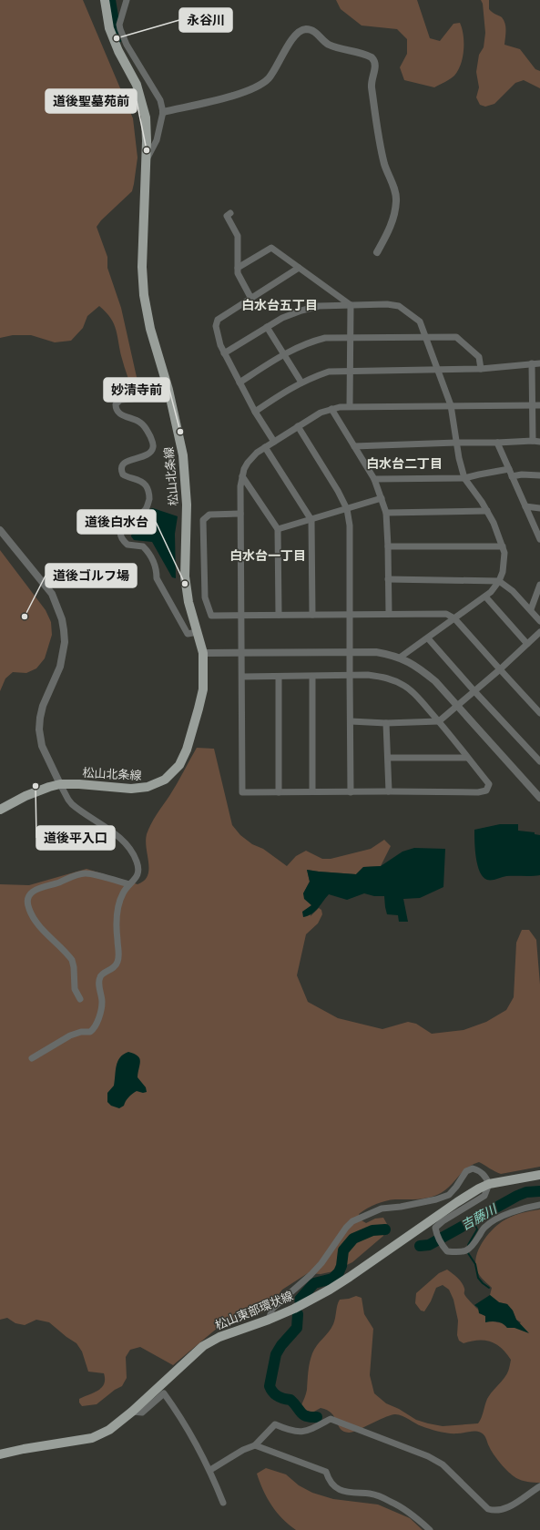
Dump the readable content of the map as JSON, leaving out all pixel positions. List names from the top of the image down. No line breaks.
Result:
{"streets":{"main road":["松山北条線","松山東部環状線"]},"districts":["白水台五丁目","白水台二丁目","白水台一丁目"],"water":["吉藤川"],"places":["永谷川","道後聖墓苑前","妙清寺前","道後白水台","道後ゴルフ場","道後平入口"]}
